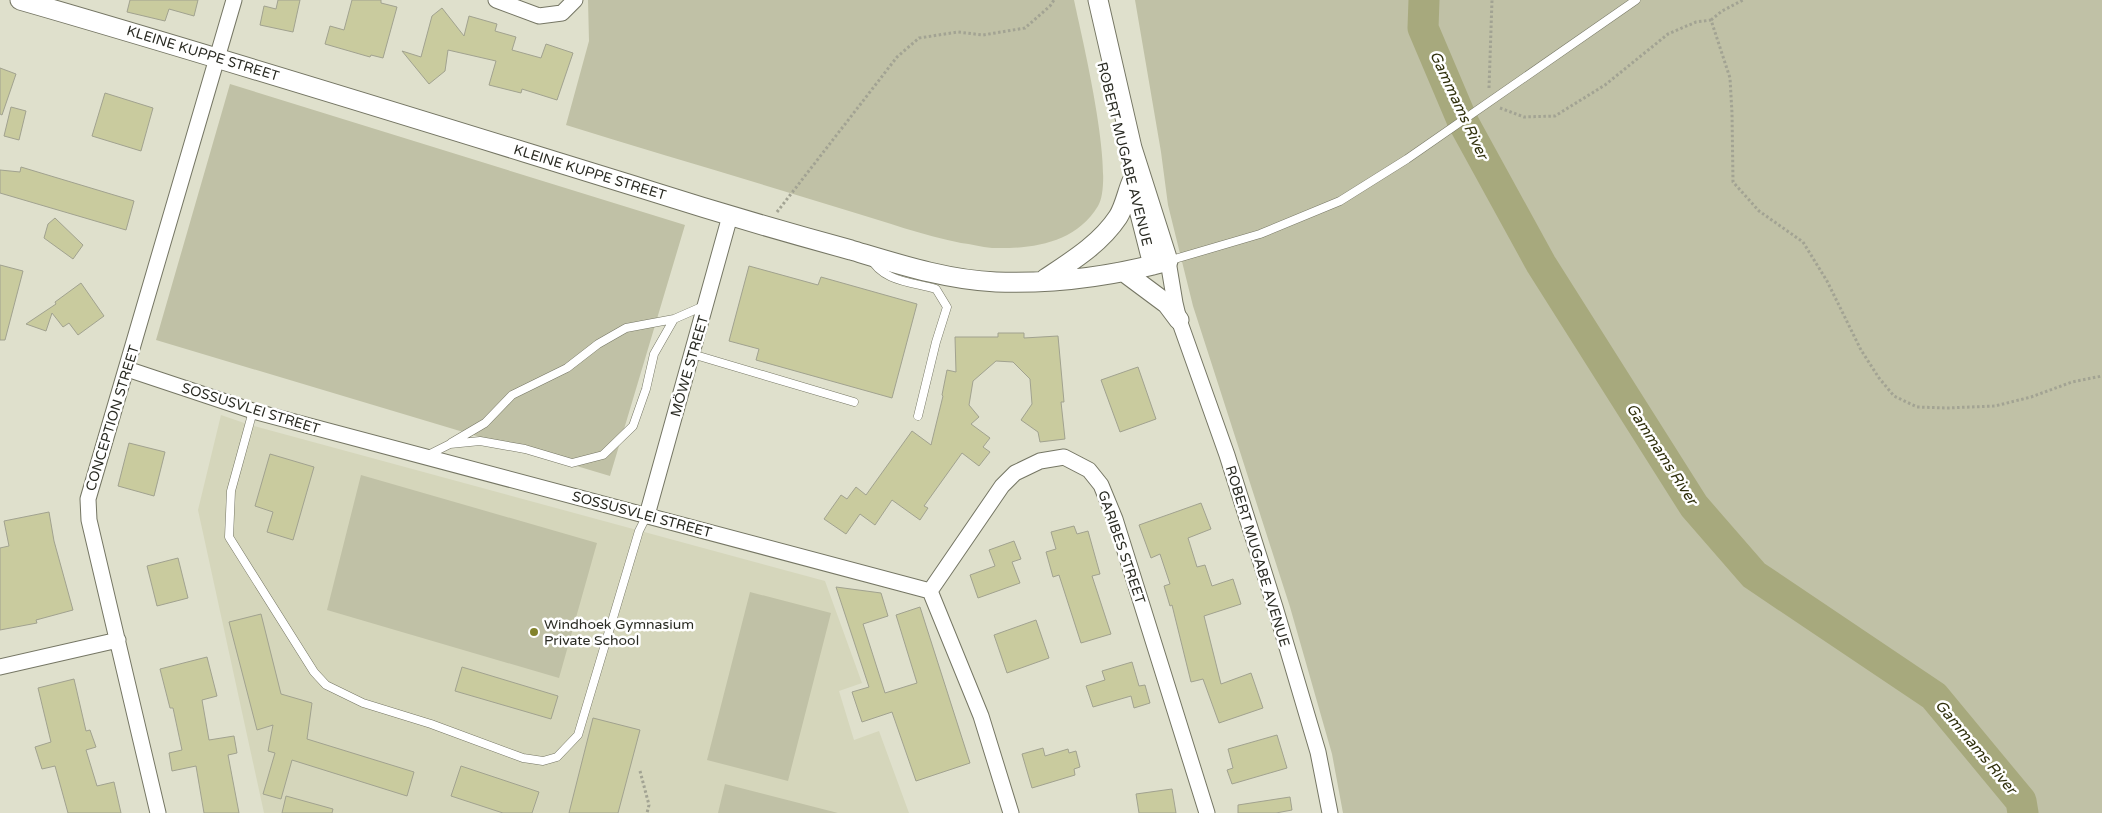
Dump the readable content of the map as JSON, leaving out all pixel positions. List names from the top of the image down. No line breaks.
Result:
{"streets":{"street":["KLEINE KUPPE STREET","ROBERT MUGABE AVENUE","MÖWE STREET","SOSSUSVLEI STREET","CONCEPTION STREET","GARIBES STREET"]},"crossings":[["KLEINE KUPPE STREET","ROBERT MUGABE AVENUE"],["KLEINE KUPPE STREET","MÖWE STREET"],["KLEINE KUPPE STREET","CONCEPTION STREET"],["MÖWE STREET","SOSSUSVLEI STREET"],["SOSSUSVLEI STREET","CONCEPTION STREET"],["SOSSUSVLEI STREET","GARIBES STREET"]],"water":["Gammams River"],"places":["Windhoek Gymnasium Private School"]}
